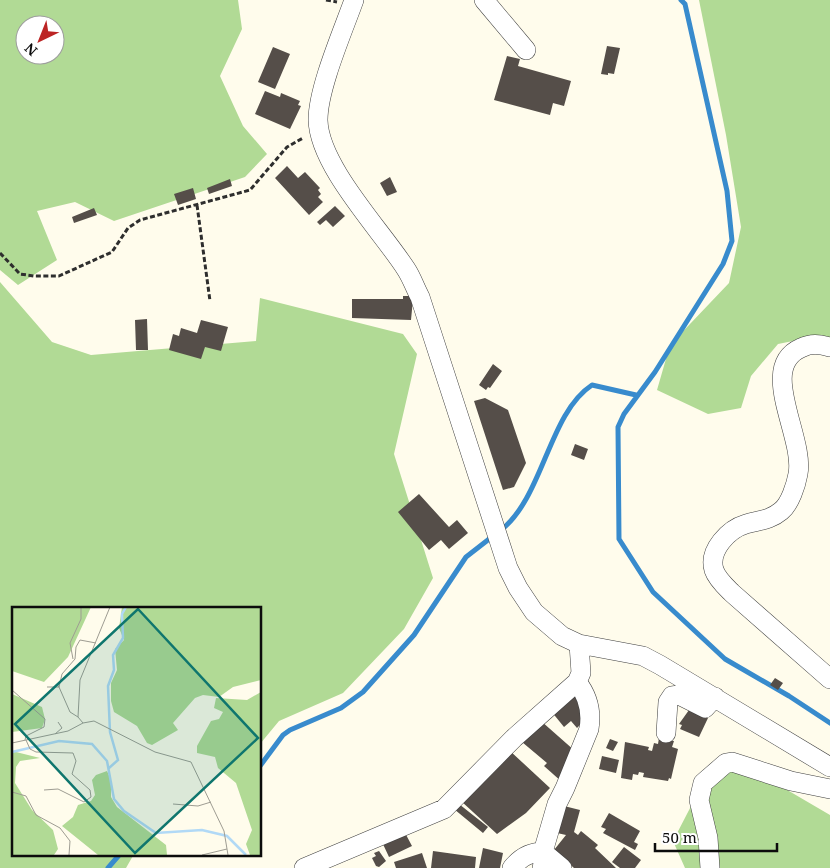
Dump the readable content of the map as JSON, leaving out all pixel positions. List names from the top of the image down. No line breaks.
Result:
{"scale_bar":"50 m","north":"bottom left"}
